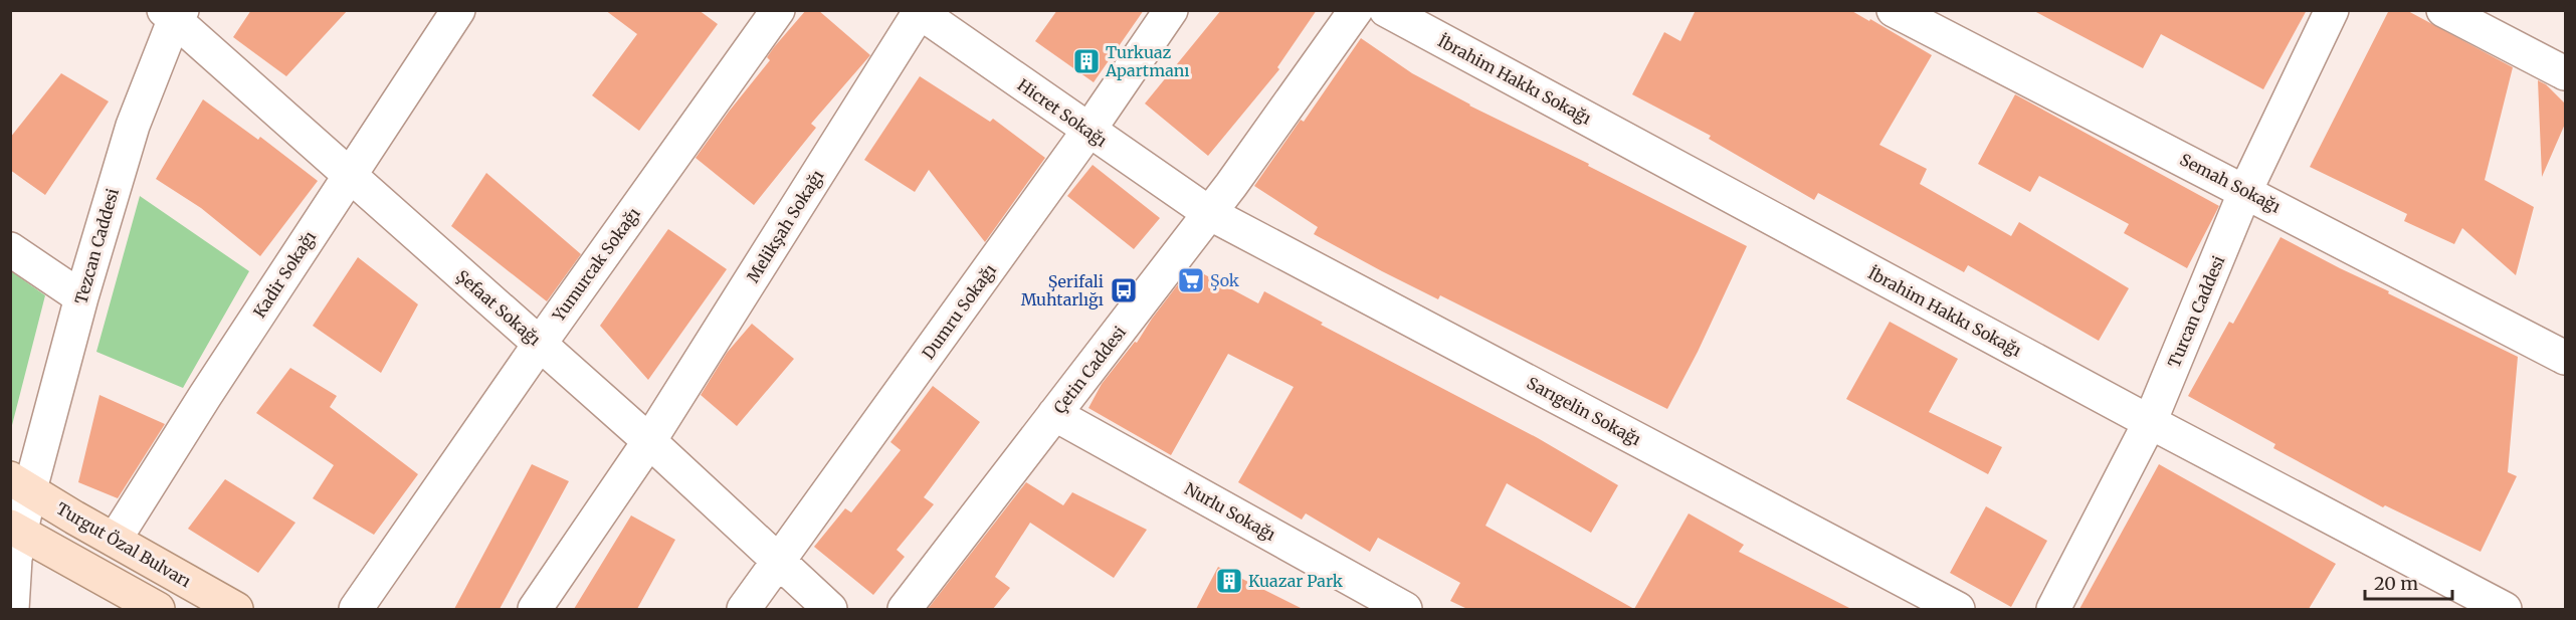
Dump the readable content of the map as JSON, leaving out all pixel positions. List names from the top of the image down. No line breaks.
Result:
{"streets":{"main road":["Turgut Özal Bulvarı"],"street":["İbrahim Hakkı Sokağı","Hicret Sokağı","Semah Sokağı","Melikşah Sokağı","Tezcan Caddesi","Yumurcak Sokağı","Kadir Sokağı","Şefaat Sokağı","Dumru Sokağı","Turcan Caddesi","Çetin Caddesi","Sarıgelin Sokağı","Nurlu Sokağı"]},"crossings":[["İbrahim Hakkı Sokağı","Turcan Caddesi"],["Hicret Sokağı","Melikşah Sokağı"],["Hicret Sokağı","Dumru Sokağı"],["Hicret Sokağı","Çetin Caddesi"],["Hicret Sokağı","Sarıgelin Sokağı"],["Semah Sokağı","Turcan Caddesi"],["Melikşah Sokağı","Şefaat Sokağı"],["Tezcan Caddesi","Şefaat Sokağı"],["Tezcan Caddesi","Turgut Özal Bulvarı"],["Yumurcak Sokağı","Şefaat Sokağı"],["Kadir Sokağı","Şefaat Sokağı"],["Kadir Sokağı","Turgut Özal Bulvarı"],["Şefaat Sokağı","Dumru Sokağı"],["Çetin Caddesi","Sarıgelin Sokağı"],["Çetin Caddesi","Nurlu Sokağı"]],"places":{"building":["Turkuaz Apartmanı","Kuazar Park"],"supermarket":["Şok"],"bus stop":["Şerifali Muhtarlığı"]},"scale_bar":"20 m"}
